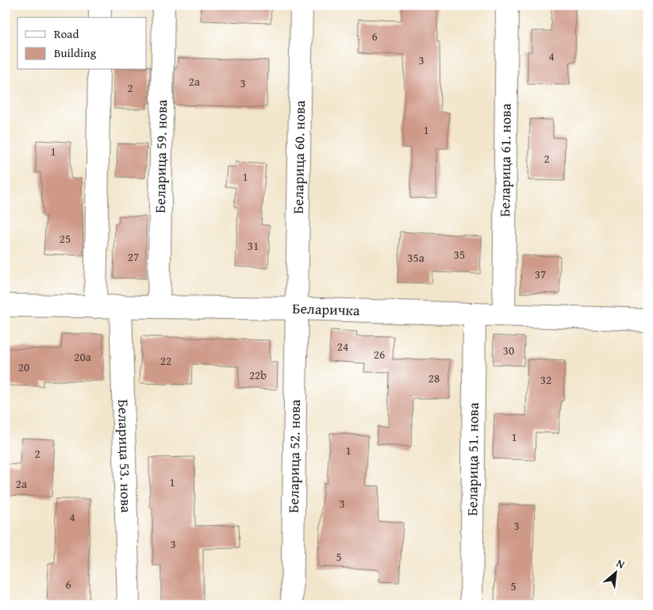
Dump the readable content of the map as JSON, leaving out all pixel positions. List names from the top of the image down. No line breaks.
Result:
{"streets":{"street":["Беларица 59. нова","Беларица 60. нова","Беларица 61. нова","Беларичка","Беларица 53. нова","Беларица 52. нова","Беларица 51. нова"]},"crossings":[["Беларица 59. нова","Беларичка"],["Беларица 60. нова","Беларичка"],["Беларица 60. нова","Беларица 52. нова"],["Беларица 61. нова","Беларичка"],["Беларичка","Беларица 53. нова"],["Беларичка","Беларица 52. нова"],["Беларичка","Беларица 51. нова"]],"house_numbers":["6","4","3","2a","3","2","1","1","2","1","25","31","35","27","35a","37","24","30","26","20a","22","20","22b","28","32","1","1","2","1","2a","3","4","3","3","5","6","5"],"legend":["Road","Building"],"north":"top right"}
